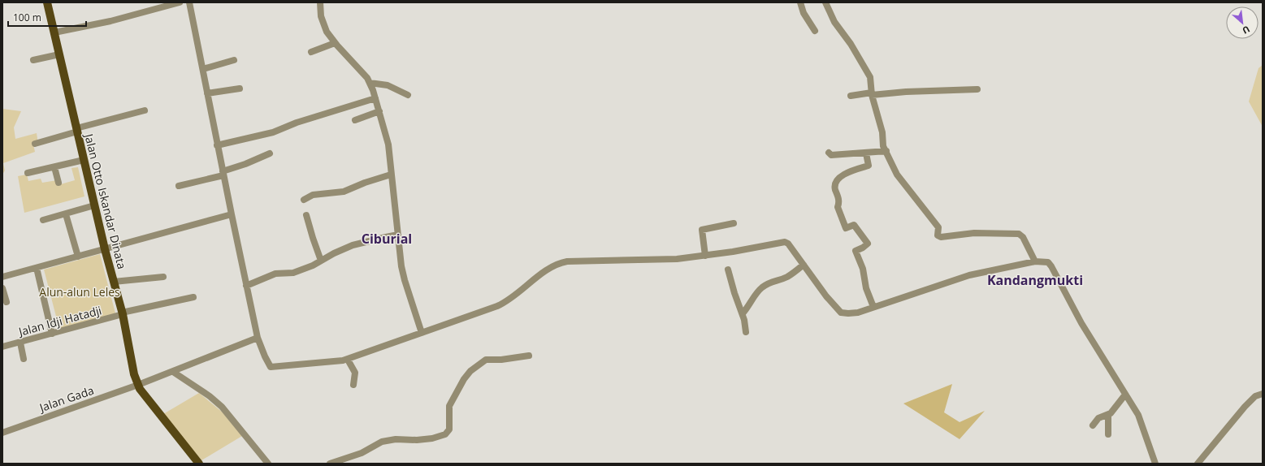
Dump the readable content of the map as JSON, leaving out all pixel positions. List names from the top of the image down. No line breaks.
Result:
{"streets":{"main road":["Jalan Otto Iskandar Dinata"],"street":["Jalan Idji Hatadji","Jalan Gada"]},"crossings":[["Jalan Otto Iskandar Dinata","Jalan Idji Hatadji"],["Jalan Otto Iskandar Dinata","Jalan Gada"]],"districts":["Ciburial","Kandangmukti"],"parks":["Alun-alun Leles"],"scale_bar":"100 m","north":"bottom right"}
